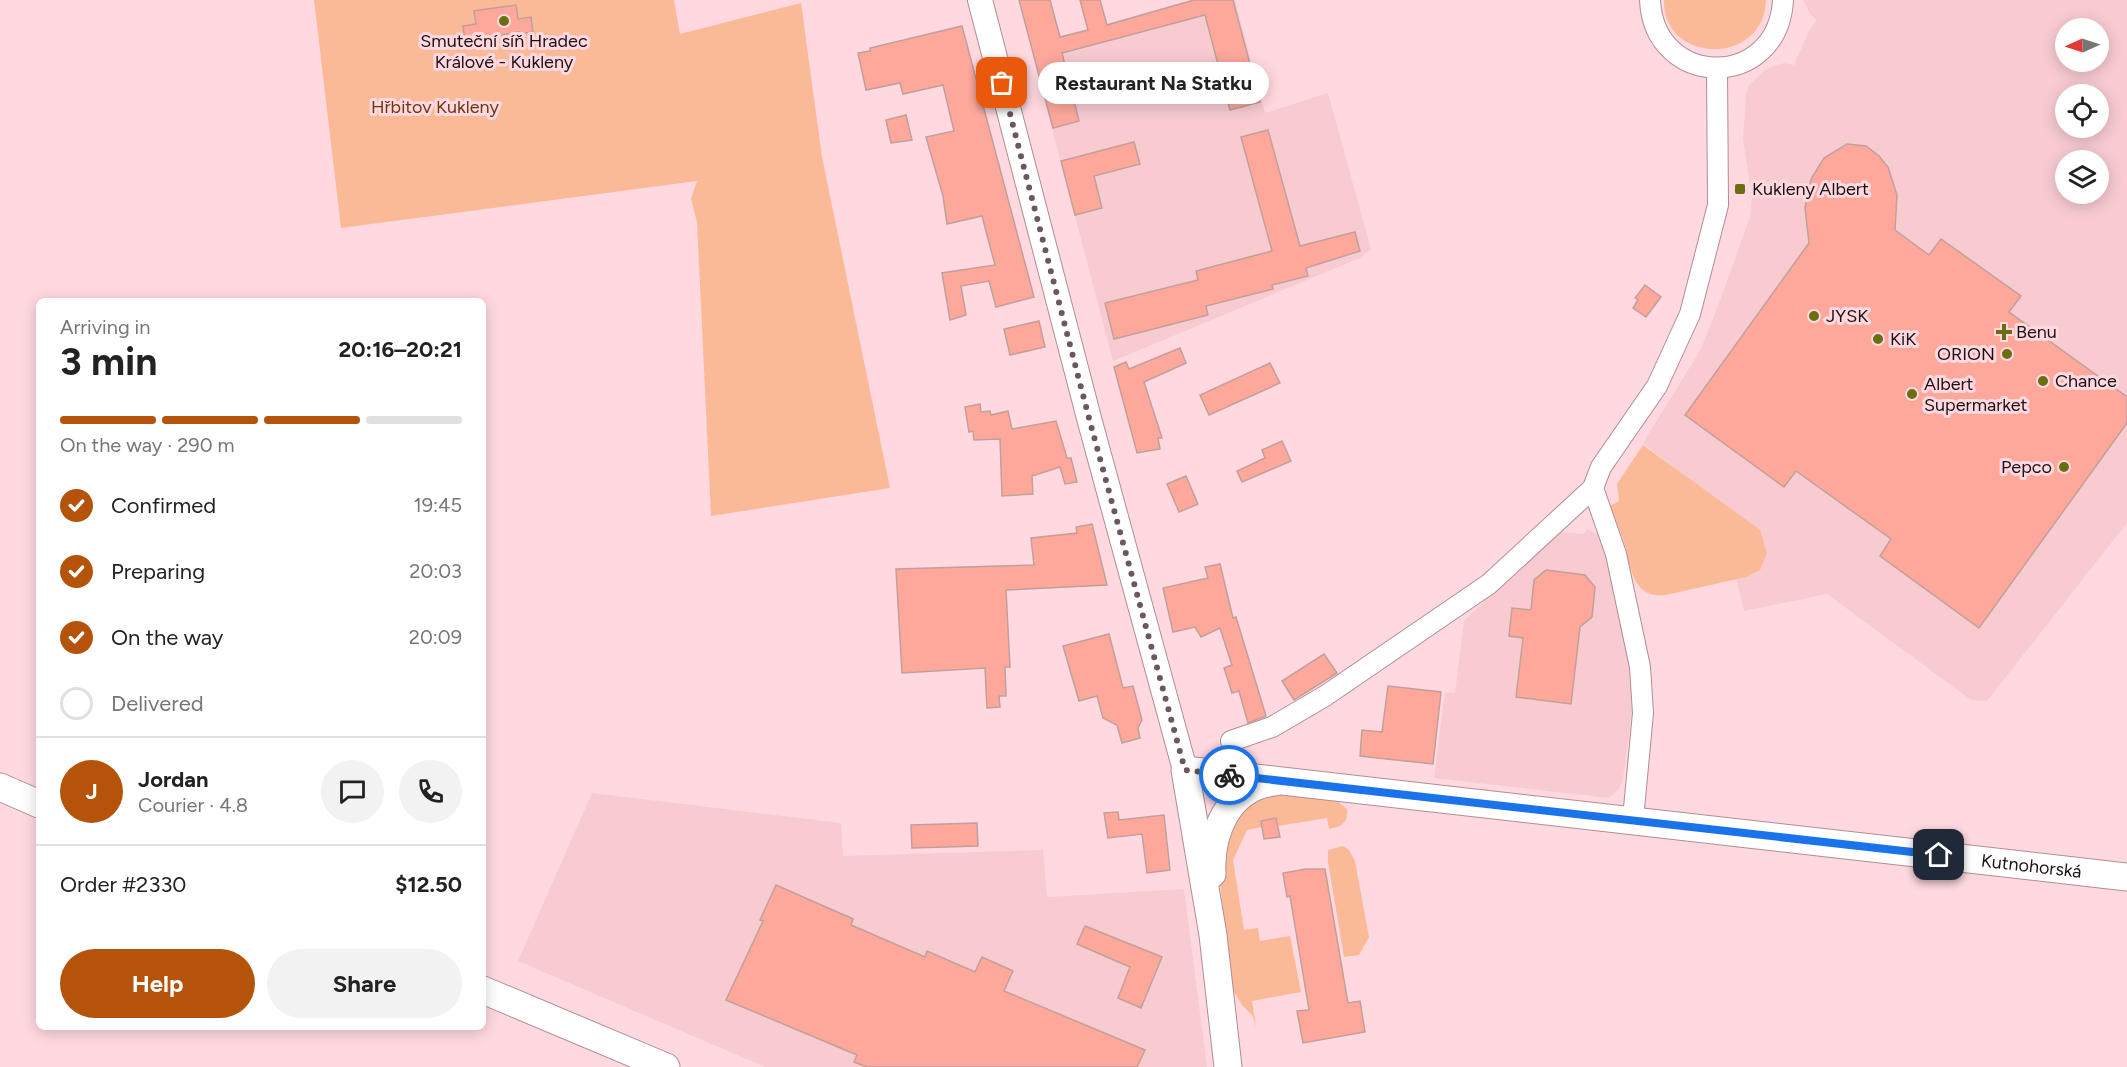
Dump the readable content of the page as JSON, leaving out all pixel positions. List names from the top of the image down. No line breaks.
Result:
{"streets":{"main road":["Kutnohorská"]},"parks":["Hřbitov Kukleny"],"places":{"other":["Smuteční síň Hradec Králové - Kukleny","Restaurant Na Statku","JYSK","KiK","ORION","Chance","Albert Supermarket","Pepco"],"transit":["Kukleny Albert"],"health":["Benu"]},"north":"left","page":{"bubble":"Restaurant Na Statku","heading":["3 min","Arriving in","20:16–20:21"],"panel":["Jordan","Courier · 4.8","Order #2330","$12.50"],"bar":"On the way · 290 m","list":[["Confirmed","19:45"],["Preparing","20:03"],["On the way","20:09"],"Delivered"],"round":"J","buttons":["Help","Share"]}}
